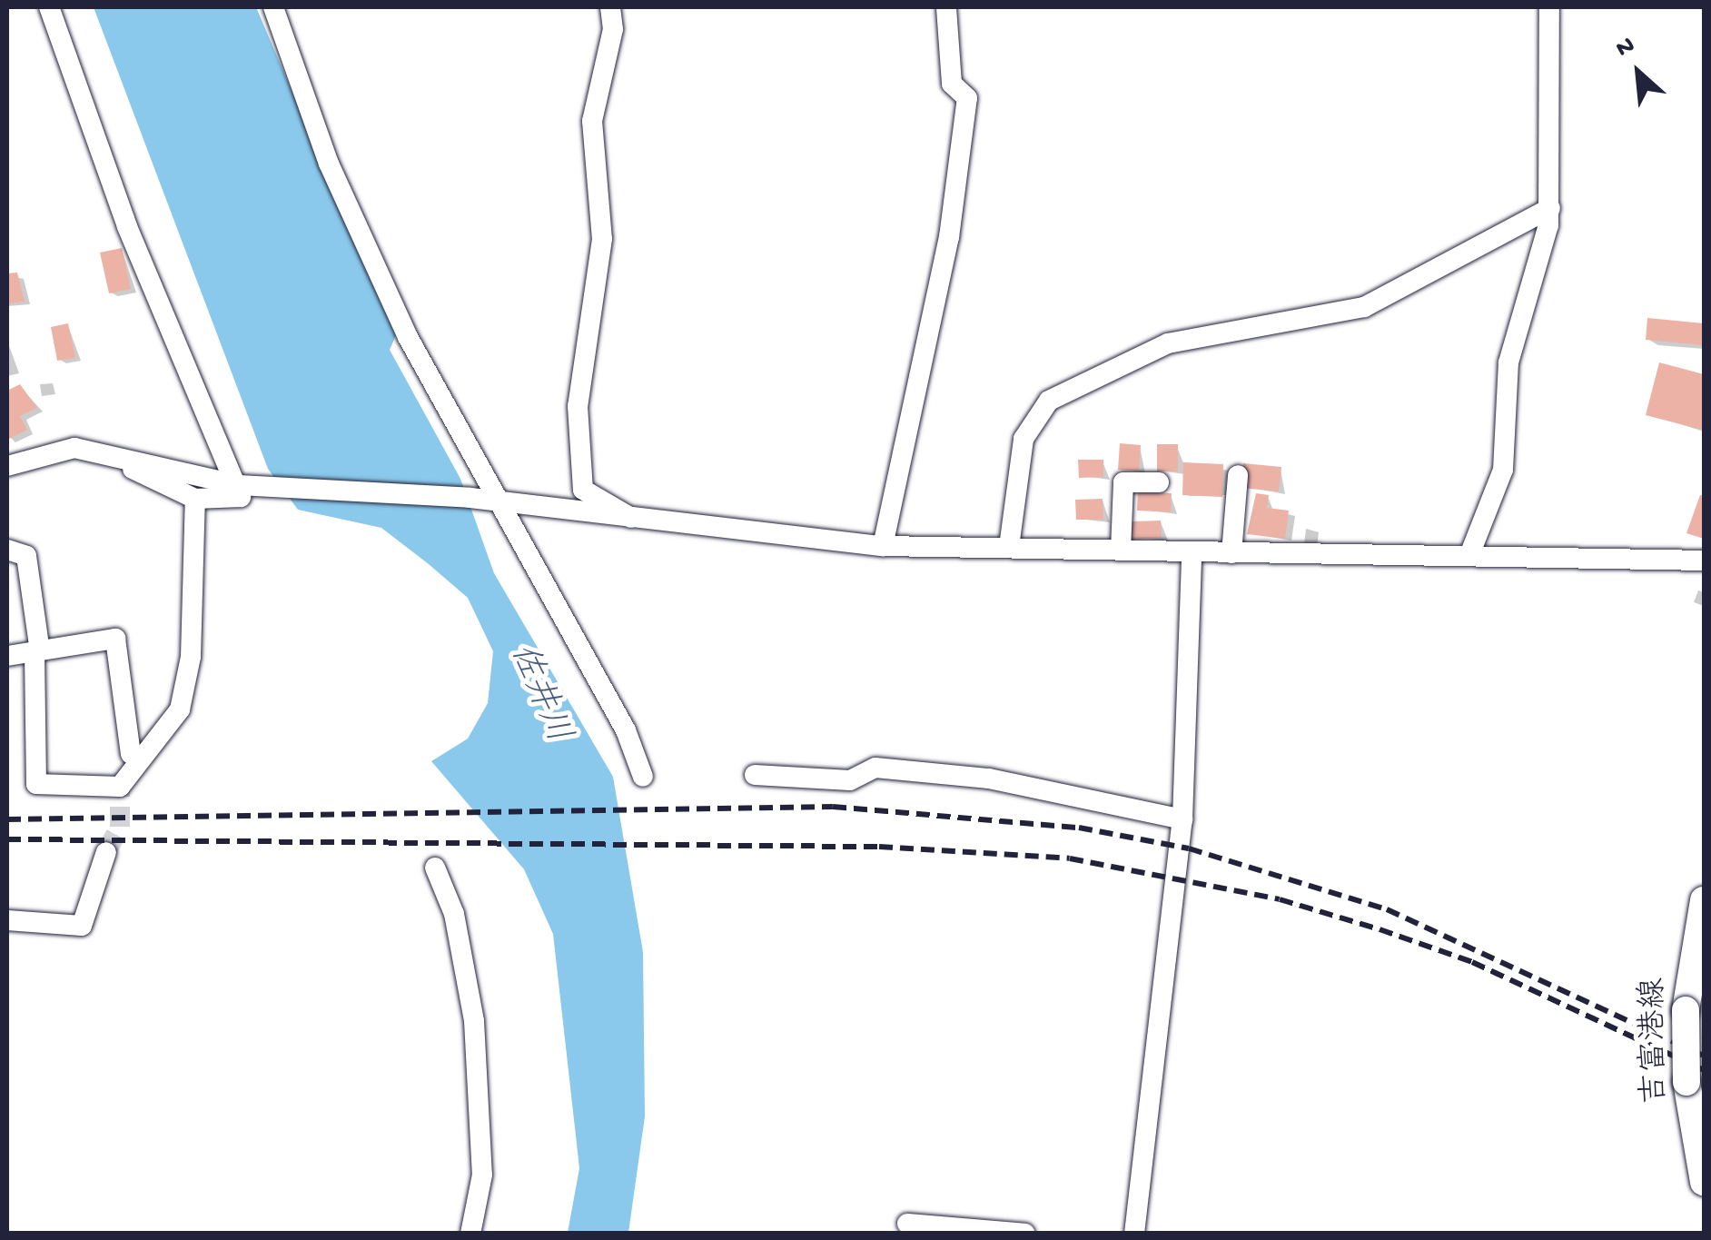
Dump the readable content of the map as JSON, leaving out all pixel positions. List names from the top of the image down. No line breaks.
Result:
{"streets":{"main road":["吉富港線"]},"water":["佐井川"],"north":"top left"}
